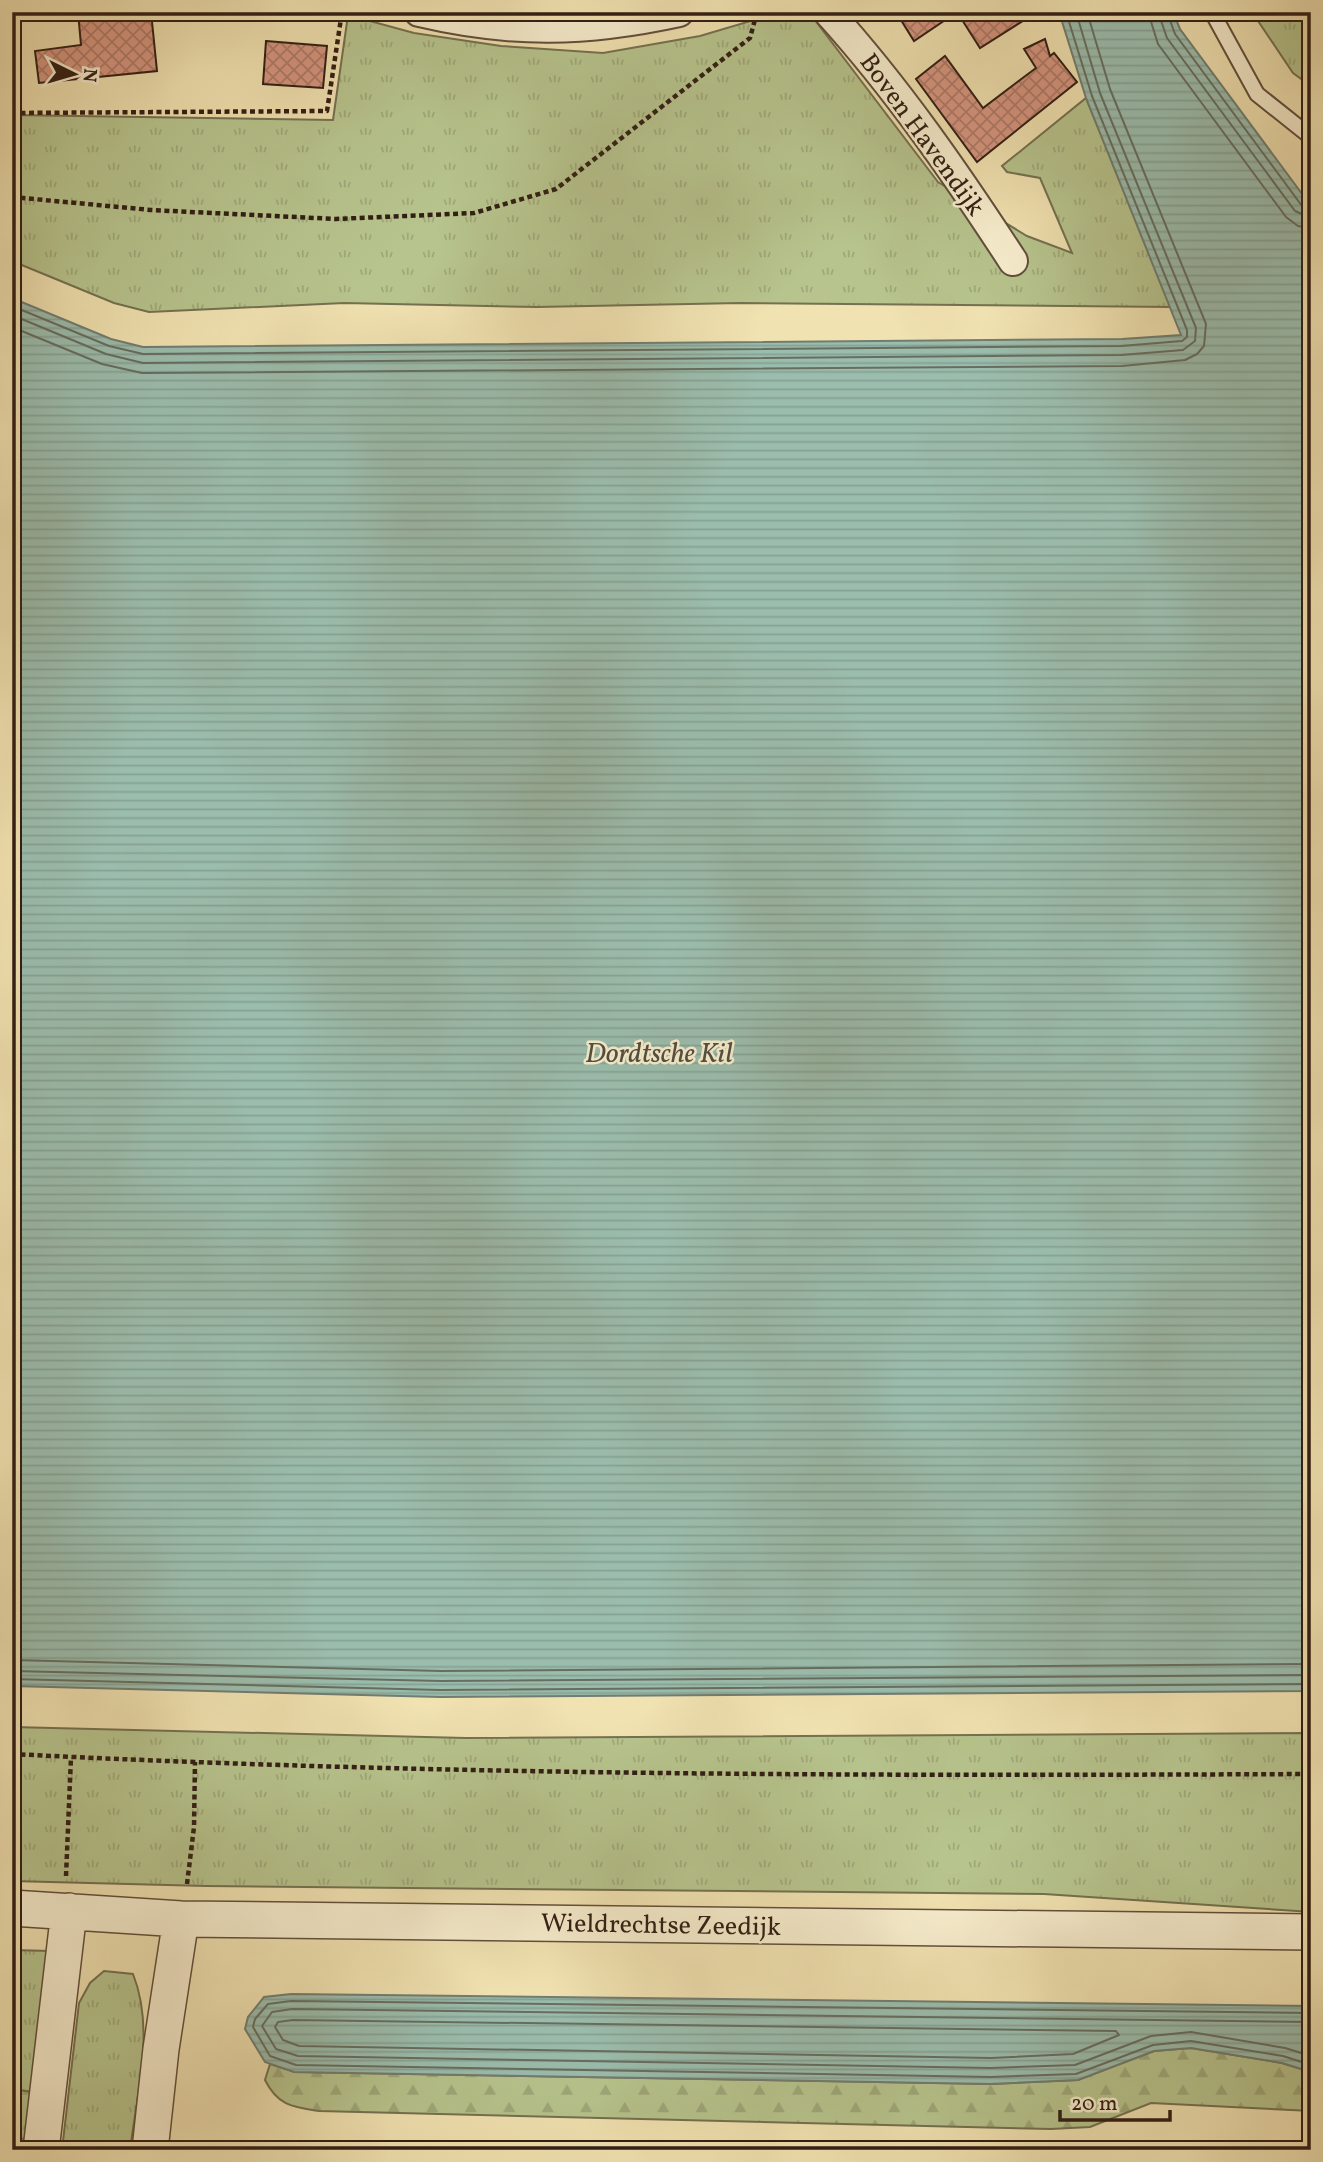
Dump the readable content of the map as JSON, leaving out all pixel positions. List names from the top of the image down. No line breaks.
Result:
{"streets":{"street":["Boven Havendijk","Wieldrechtse Zeedijk"]},"water":["Dordtsche Kil"],"scale_bar":"20 m","north":"right"}
